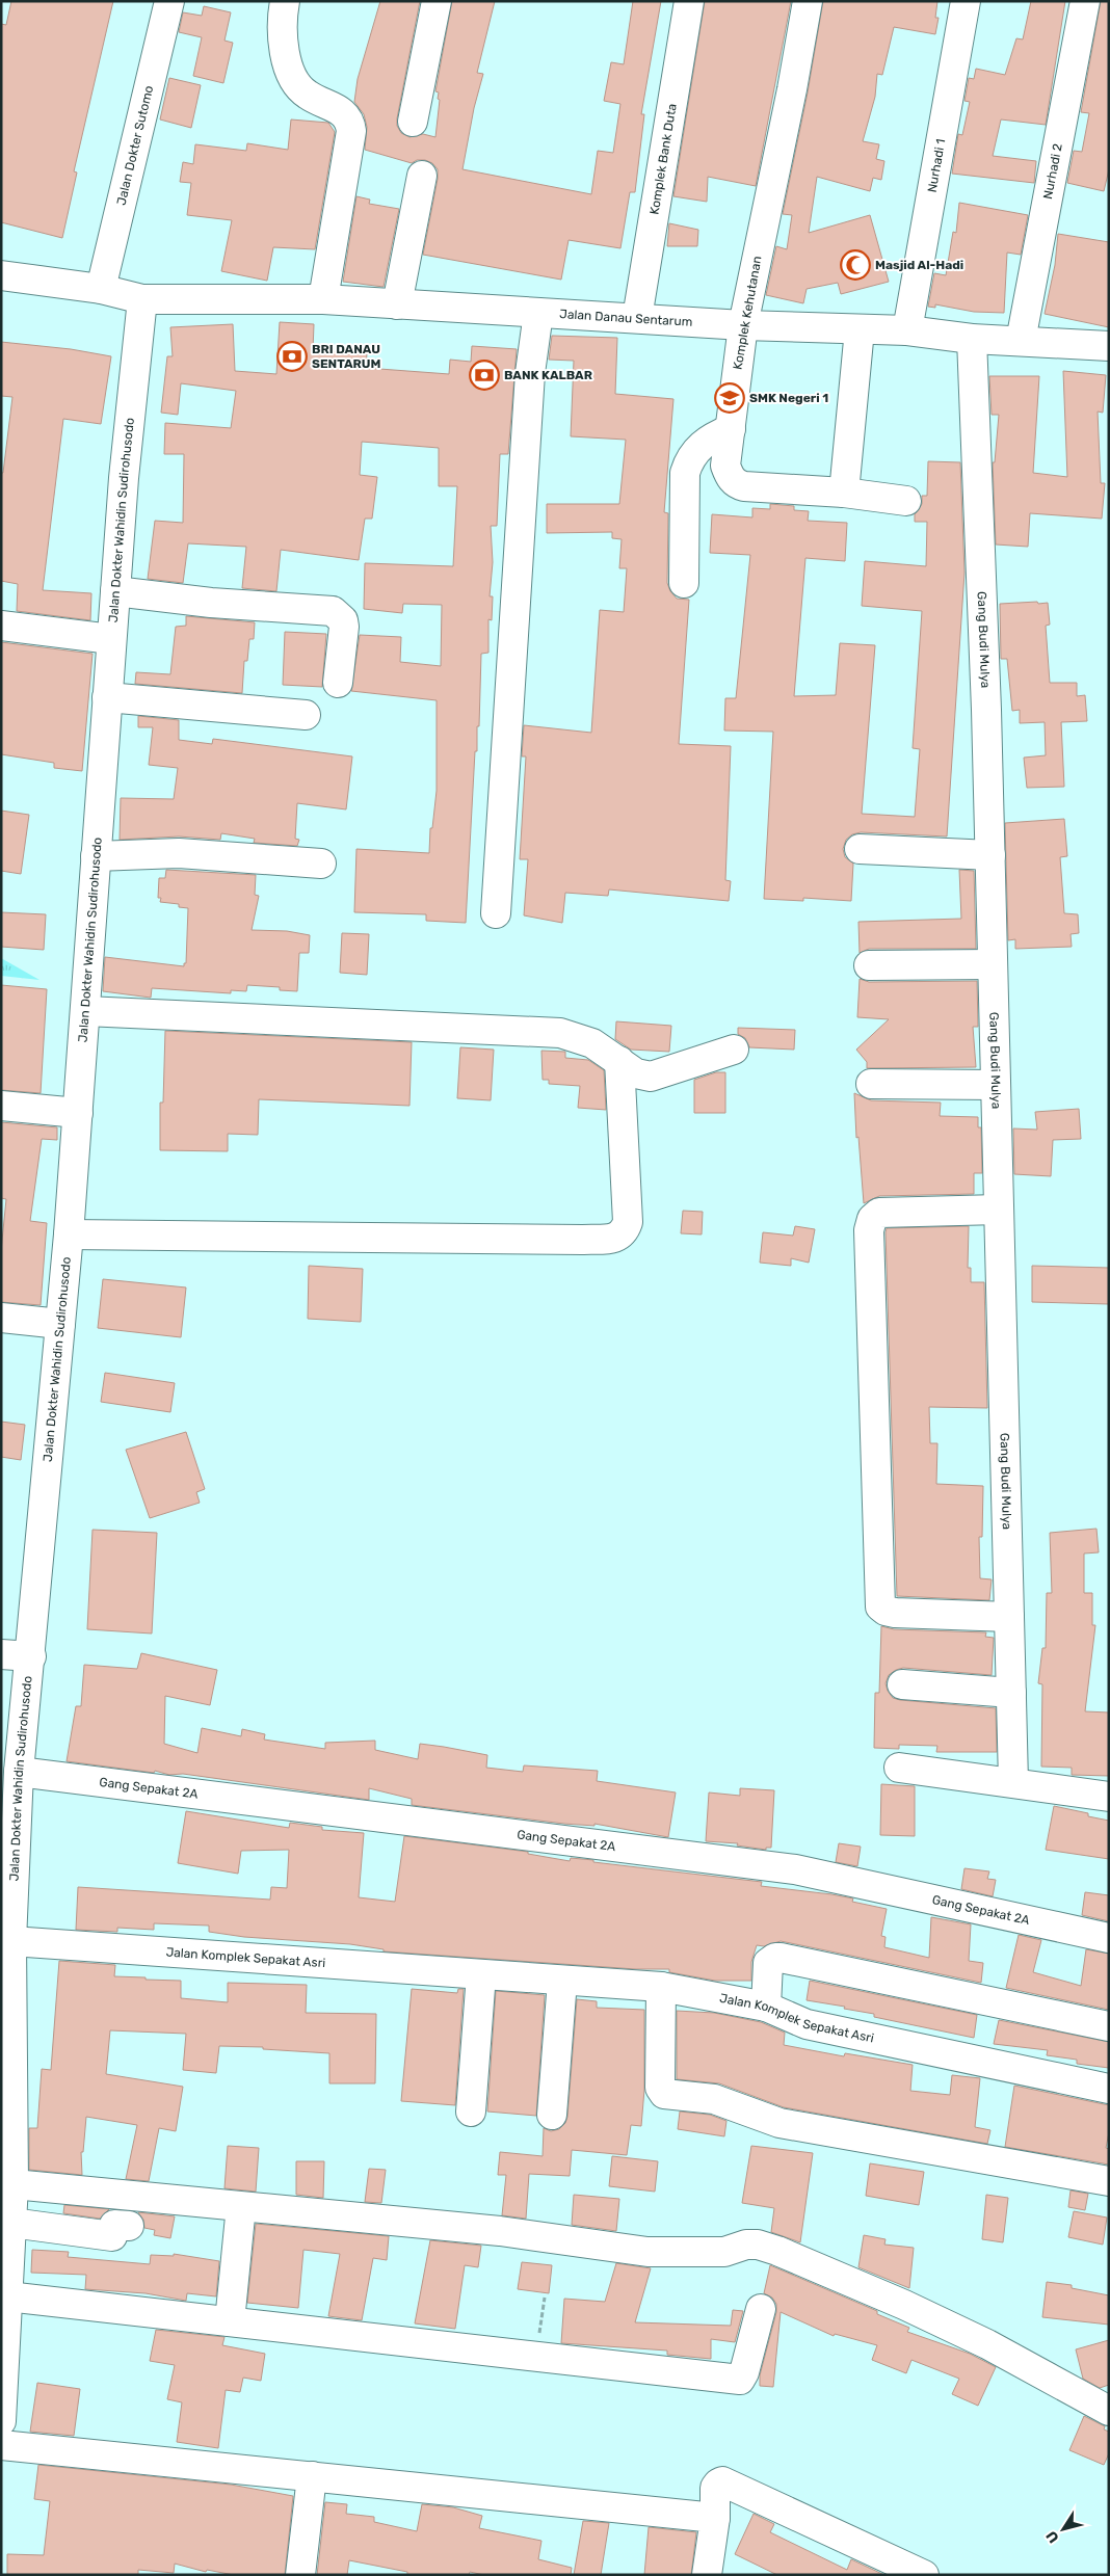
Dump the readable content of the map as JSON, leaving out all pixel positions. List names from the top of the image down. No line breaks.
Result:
{"streets":{"street":["Jalan Dokter Sutomo","Komplek Bank Duta","Nurhadi 1","Nurhadi 2","Komplek Kehutanan","Jalan Danau Sentarum","Jalan Dokter Wahidin Sudirohusodo","Gang Budi Mulya","Gang Sepakat 2A","Jalan Komplek Sepakat Asri"]},"crossings":[["Jalan Dokter Sutomo","Jalan Danau Sentarum"],["Komplek Bank Duta","Jalan Danau Sentarum"],["Nurhadi 1","Jalan Danau Sentarum"],["Nurhadi 2","Jalan Danau Sentarum"],["Komplek Kehutanan","Jalan Danau Sentarum"],["Jalan Danau Sentarum","Jalan Dokter Wahidin Sudirohusodo"],["Jalan Danau Sentarum","Gang Budi Mulya"],["Jalan Dokter Wahidin Sudirohusodo","Gang Sepakat 2A"],["Jalan Dokter Wahidin Sudirohusodo","Jalan Komplek Sepakat Asri"]],"places":{"mosque":["Masjid Al-Hadi"],"bank":["BRI DANAU SENTARUM","BANK KALBAR"],"school or university":["SMK Negeri 1"]},"north":"bottom left"}
